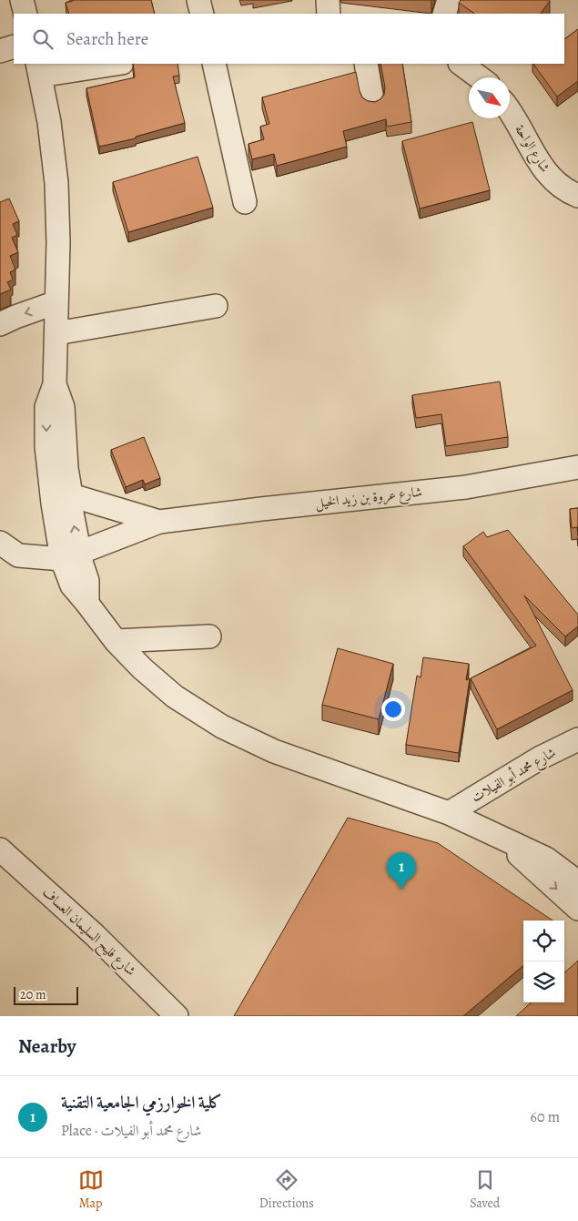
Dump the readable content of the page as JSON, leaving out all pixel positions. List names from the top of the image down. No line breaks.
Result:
{"streets":{"street":["شارع الواحة","شارع عروة بن زيد الخيل","شارع محمد أبو الفيلات","شارع فليح السليمان العساف"]},"scale_bar":"20 m","north":"bottom right","page":{"search":"Search here","pins":"1","scale":"20 m","heading":"Nearby","list":[{"mark":"1","name":"كلية الخوارزمي الجامعية التقنية","note":"Place · شارع محمد أبو الفيلات","value":"60 m"}],"nav":["Map","Directions","Saved"]}}
